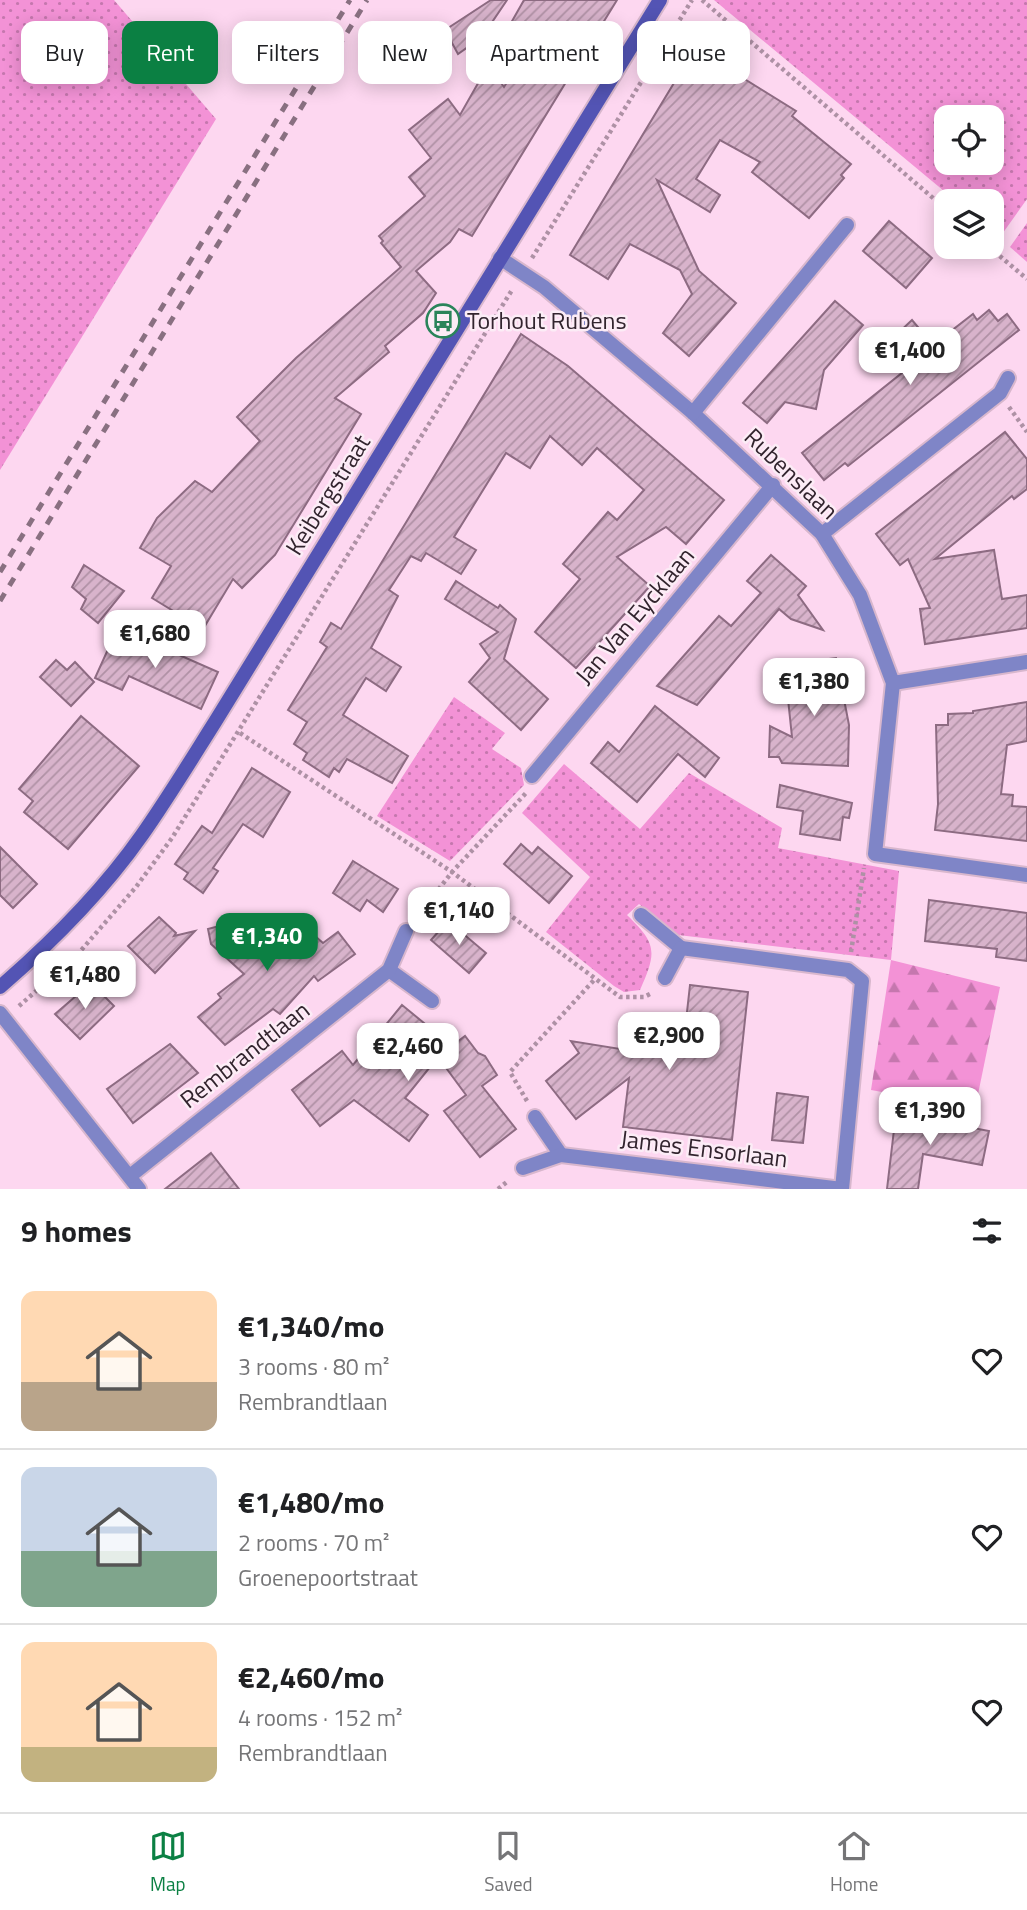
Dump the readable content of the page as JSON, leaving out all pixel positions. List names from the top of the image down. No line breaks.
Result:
{"streets":{"street":["Rubenslaan","Keibergstraat","Jan Van Eycklaan","Rembrandtlaan","James Ensorlaan"]},"crossings":[["Rubenslaan","Keibergstraat"],["Rubenslaan","Jan Van Eycklaan"]],"places":{"bus stop":["Torhout Rubens"]},"page":{"chip":["Buy","Rent","Filters","New","Apartment","House"],"price":["€1,400","€1,680","€1,380","€1,140","€1,340","€1,480","€2,900","€2,460","€1,390"],"heading":"9 homes","list":[{"name":"€1,340/mo","note":"3 rooms · 80 m² · Rembrandtlaan"},{"name":"€1,480/mo","note":"2 rooms · 70 m² · Groenepoortstraat"},{"name":"€2,460/mo","note":"4 rooms · 152 m² · Rembrandtlaan"}],"tabs":["Map","Saved","Home"]}}
